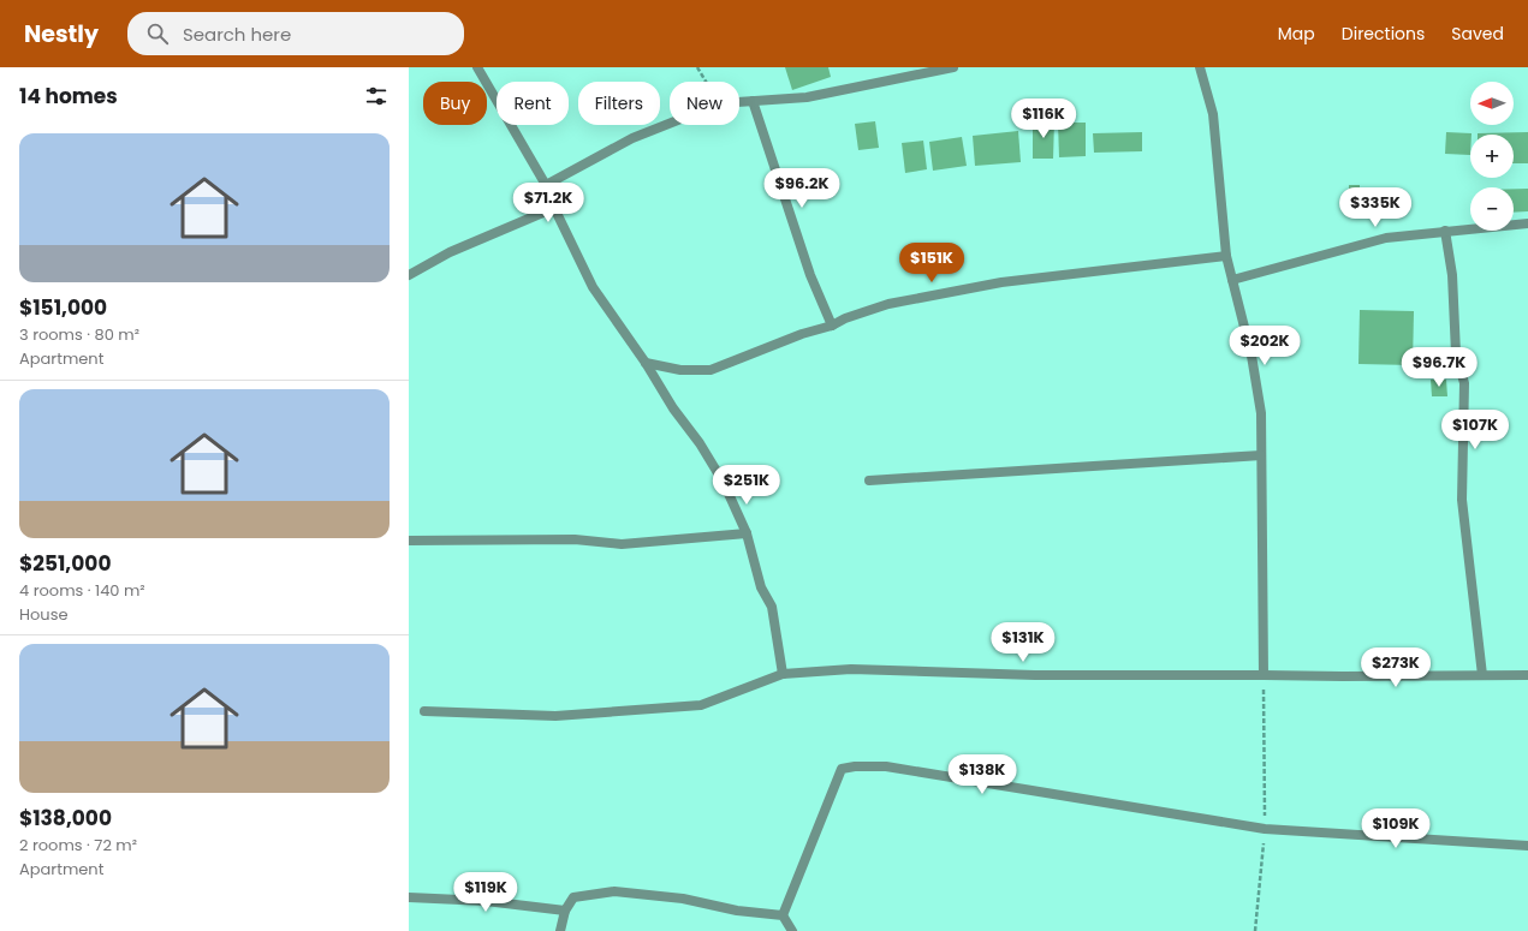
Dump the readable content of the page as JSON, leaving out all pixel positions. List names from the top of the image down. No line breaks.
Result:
{"north":"left","page":{"header":"Nestly","search":"Search here","nav":["Map","Directions","Saved"],"heading":"14 homes","map_buttons":["+","−"],"chip":["Buy","Rent","Filters","New"],"price":["$116K","$96.2K","$71.2K","$335K","$151K","$202K","$96.7K","$107K","$251K","$131K","$273K","$138K","$109K","$119K"],"list":[{"name":"$151,000","note":"3 rooms · 80 m² · Apartment"},{"name":"$251,000","note":"4 rooms · 140 m² · House"},{"name":"$138,000","note":"2 rooms · 72 m² · Apartment"}]}}
